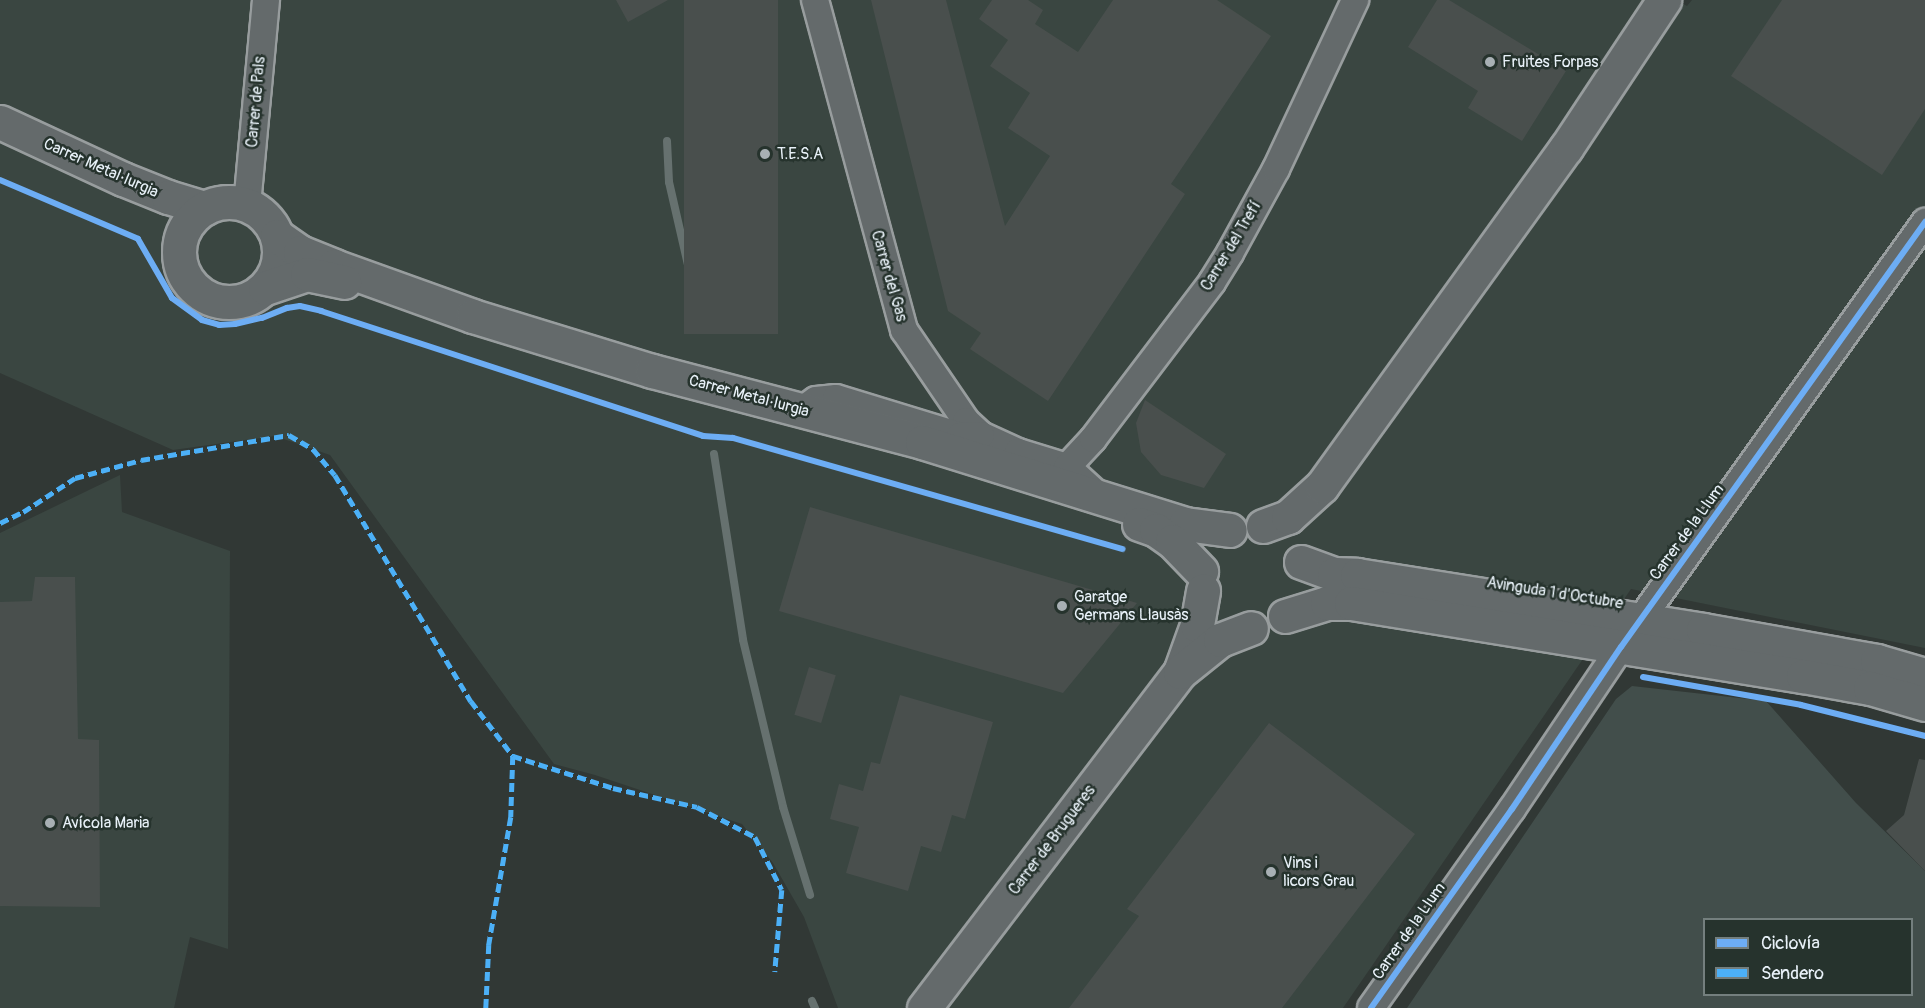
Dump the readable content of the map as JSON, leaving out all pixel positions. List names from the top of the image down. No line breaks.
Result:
{"streets":{"main road":["Carrer Metal·lurgia","Avinguda 1 d'Octubre","Carrer de Brugueres"],"street":["Carrer de Pals","Carrer del Trefí","Carrer del Gas","Carrer de la Llum"]},"crossings":[["Carrer de Pals","Carrer Metal·lurgia"],["Carrer Metal·lurgia","Carrer del Gas"],["Carrer del Trefí","Carrer del Gas"],["Carrer de la Llum","Avinguda 1 d'Octubre"]],"places":["Fruites Forpas","T.E.S.A","Garatge Germans Llausàs","Avícola Maria","Vins i licors Grau"],"legend":["Ciclovía","Sendero"]}
